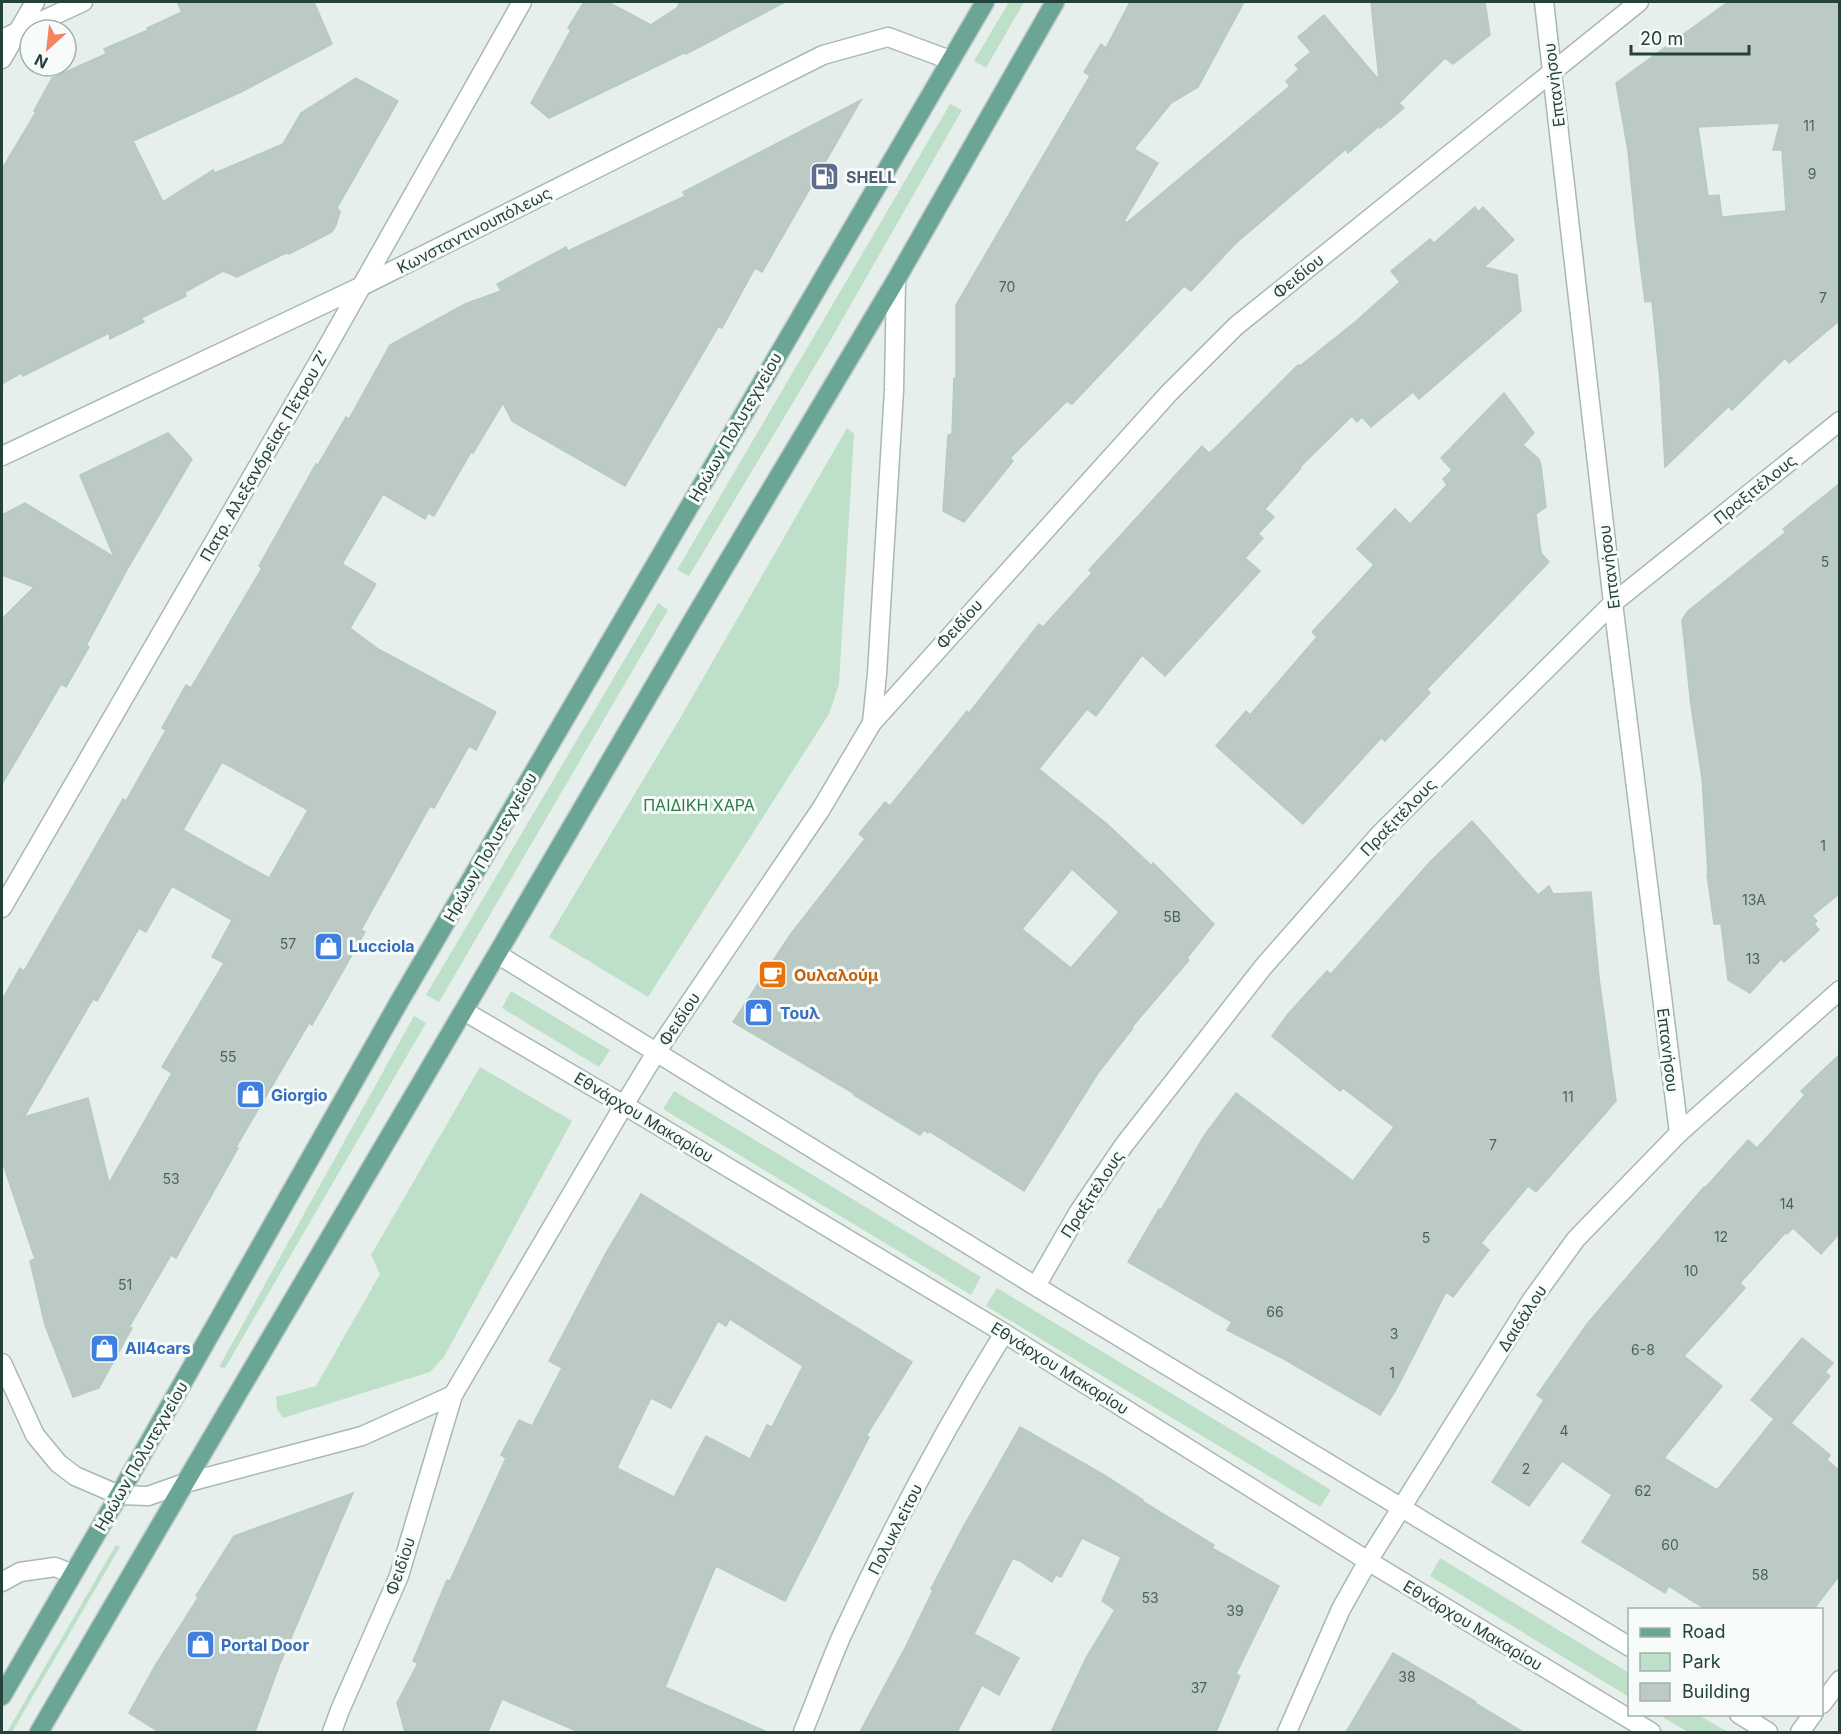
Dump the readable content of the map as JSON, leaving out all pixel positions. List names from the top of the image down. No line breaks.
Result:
{"streets":{"main road":["Ηρώων Πολυτεχνείου"],"street":["Επτανήσου","Κωνσταντινουπόλεως","Φειδίου","Πατρ. Αλεξανδρείας Πέτρου Ζ’","Πραξιτέλους","Εθνάρχου Μακαρίου","Δαιδάλου","Πολυκλείτου"]},"crossings":[["Επτανήσου","Φειδίου"],["Επτανήσου","Πραξιτέλους"],["Επτανήσου","Δαιδάλου"],["Κωνσταντινουπόλεως","Ηρώων Πολυτεχνείου"],["Κωνσταντινουπόλεως","Πατρ. Αλεξανδρείας Πέτρου Ζ’"],["Φειδίου","Εθνάρχου Μακαρίου"],["Εθνάρχου Μακαρίου","Δαιδάλου"],["Εθνάρχου Μακαρίου","Πολυκλείτου"]],"parks":["ΠΑΙΔΙΚΗ ΧΑΡΑ"],"places":{"fuel station":["SHELL"],"shop":["Lucciola","Τουλ","Giorgio","All4cars","Portal Door"],"cafe":["Ουλαλούμ"]},"house_numbers":["11","9","70","7","5","1","13Α","5Β","57","13","55","11","7","53","14","12","5","10","51","66","3","6-8","1","4","2","62","60","58","53","39","38","37"],"legend":["Road","Park","Building"],"scale_bar":"20 m","north":"bottom left"}
